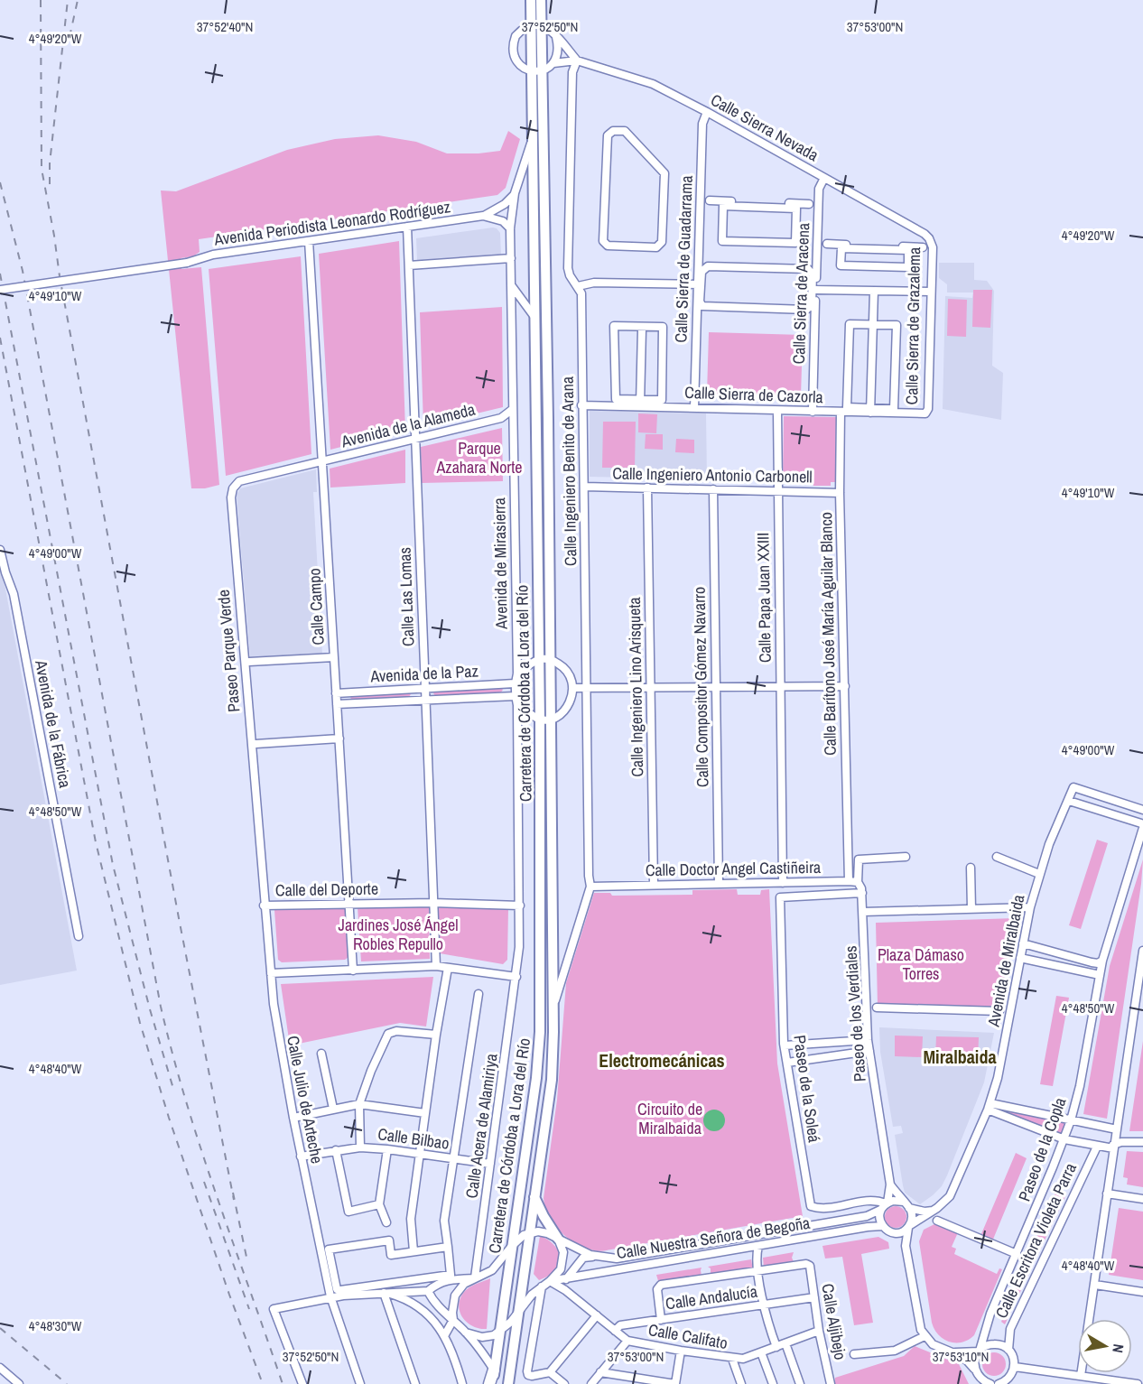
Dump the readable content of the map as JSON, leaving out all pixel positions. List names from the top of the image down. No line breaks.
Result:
{"streets":{"main road":["Carretera de Córdoba a Lora del Río"],"street":["Calle Sierra Nevada","Avenida Periodista Leonardo Rodríguez","Calle Sierra de Guadarrama","Calle Sierra de Aracena","Calle Sierra de Grazalema","Calle Sierra de Cazorla","Avenida de la Alameda","Calle Ingeniero Benito de Arana","Calle Ingeniero Antonio Carbonell","Avenida de Mirasierra","Calle Las Lomas","Calle Papa Juan XXIII","Calle Campo","Calle Barítono José María Aguilar Blanco","Paseo Parque Verde","Avenida de la Paz","Calle Ingeniero Lino Arisqueta","Calle Compositor Gómez Navarro","Avenida de la Fábrica","Calle Doctor Angel Castiñeira","Calle del Deporte","Avenida de Miralbaida","Paseo de los Verdiales","Paseo de la Soleá","Calle Julio de Arteche","Calle Acera de Alamiriya","Calle Bilbao","Paseo de la Copla","Calle Nuestra Señora de Begoña","Calle Escritora Violeta Parra","Calle Andalucía","Calle Aljibejo","Calle Califato"]},"crossings":[["Calle Sierra Nevada","Calle Sierra de Guadarrama"],["Calle Sierra Nevada","Calle Sierra de Aracena"],["Calle Sierra Nevada","Calle Sierra de Grazalema"],["Calle Sierra Nevada","Calle Ingeniero Benito de Arana"],["Avenida Periodista Leonardo Rodríguez","Avenida de Mirasierra"],["Avenida Periodista Leonardo Rodríguez","Calle Las Lomas"],["Avenida Periodista Leonardo Rodríguez","Calle Campo"],["Calle Sierra de Guadarrama","Calle Sierra de Cazorla"],["Calle Sierra de Aracena","Calle Sierra de Cazorla"],["Calle Sierra de Grazalema","Calle Sierra de Cazorla"],["Calle Sierra de Cazorla","Calle Ingeniero Benito de Arana"],["Calle Sierra de Cazorla","Calle Papa Juan XXIII"],["Calle Sierra de Cazorla","Calle Barítono José María Aguilar Blanco"],["Avenida de la Alameda","Avenida de Mirasierra"],["Avenida de la Alameda","Calle Las Lomas"],["Avenida de la Alameda","Calle Campo"],["Avenida de la Alameda","Paseo Parque Verde"],["Calle Ingeniero Benito de Arana","Calle Ingeniero Antonio Carbonell"],["Calle Ingeniero Benito de Arana","Calle Doctor Angel Castiñeira"],["Calle Ingeniero Antonio Carbonell","Calle Papa Juan XXIII"],["Calle Ingeniero Antonio Carbonell","Calle Barítono José María Aguilar Blanco"],["Calle Ingeniero Antonio Carbonell","Calle Ingeniero Lino Arisqueta"],["Calle Ingeniero Antonio Carbonell","Calle Compositor Gómez Navarro"],["Avenida de Mirasierra","Avenida de la Paz"],["Avenida de Mirasierra","Carretera de Córdoba a Lora del Río"],["Calle Las Lomas","Avenida de la Paz"],["Calle Las Lomas","Calle del Deporte"],["Calle Papa Juan XXIII","Calle Doctor Angel Castiñeira"],["Calle Campo","Paseo Parque Verde"],["Calle Campo","Avenida de la Paz"],["Calle Campo","Calle del Deporte"],["Calle Barítono José María Aguilar Blanco","Calle Doctor Angel Castiñeira"],["Calle Barítono José María Aguilar Blanco","Paseo de los Verdiales"],["Paseo Parque Verde","Calle del Deporte"],["Paseo Parque Verde","Calle Julio de Arteche"],["Calle Ingeniero Lino Arisqueta","Calle Doctor Angel Castiñeira"],["Calle Compositor Gómez Navarro","Calle Doctor Angel Castiñeira"],["Carretera de Córdoba a Lora del Río","Calle Nuestra Señora de Begoña"],["Calle Doctor Angel Castiñeira","Paseo de los Verdiales"],["Calle del Deporte","Calle Julio de Arteche"],["Avenida de Miralbaida","Paseo de los Verdiales"],["Avenida de Miralbaida","Paseo de la Soleá"],["Avenida de Miralbaida","Calle Nuestra Señora de Begoña"],["Paseo de los Verdiales","Paseo de la Soleá"],["Paseo de los Verdiales","Calle Nuestra Señora de Begoña"],["Paseo de la Soleá","Calle Nuestra Señora de Begoña"],["Calle Julio de Arteche","Calle Bilbao"],["Calle Acera de Alamiriya","Calle Bilbao"],["Calle Nuestra Señora de Begoña","Calle Califato"],["Calle Andalucía","Calle Aljibejo"],["Calle Andalucía","Calle Califato"],["Calle Aljibejo","Calle Califato"]],"districts":["Miralbaida","Electromecánicas"],"parks":["Parque Azahara Norte","Jardines José Ángel Robles Repullo","Plaza Dámaso Torres","Circuito de Miralbaida"],"north":"right","coordinates":["37°52'40\"N","37°52'50\"N","37°53'00\"N","4°49'20\"W","4°49'10\"W","4°49'00\"W","4°48'50\"W","4°48'40\"W","4°48'30\"W","37°53'10\"N"]}
